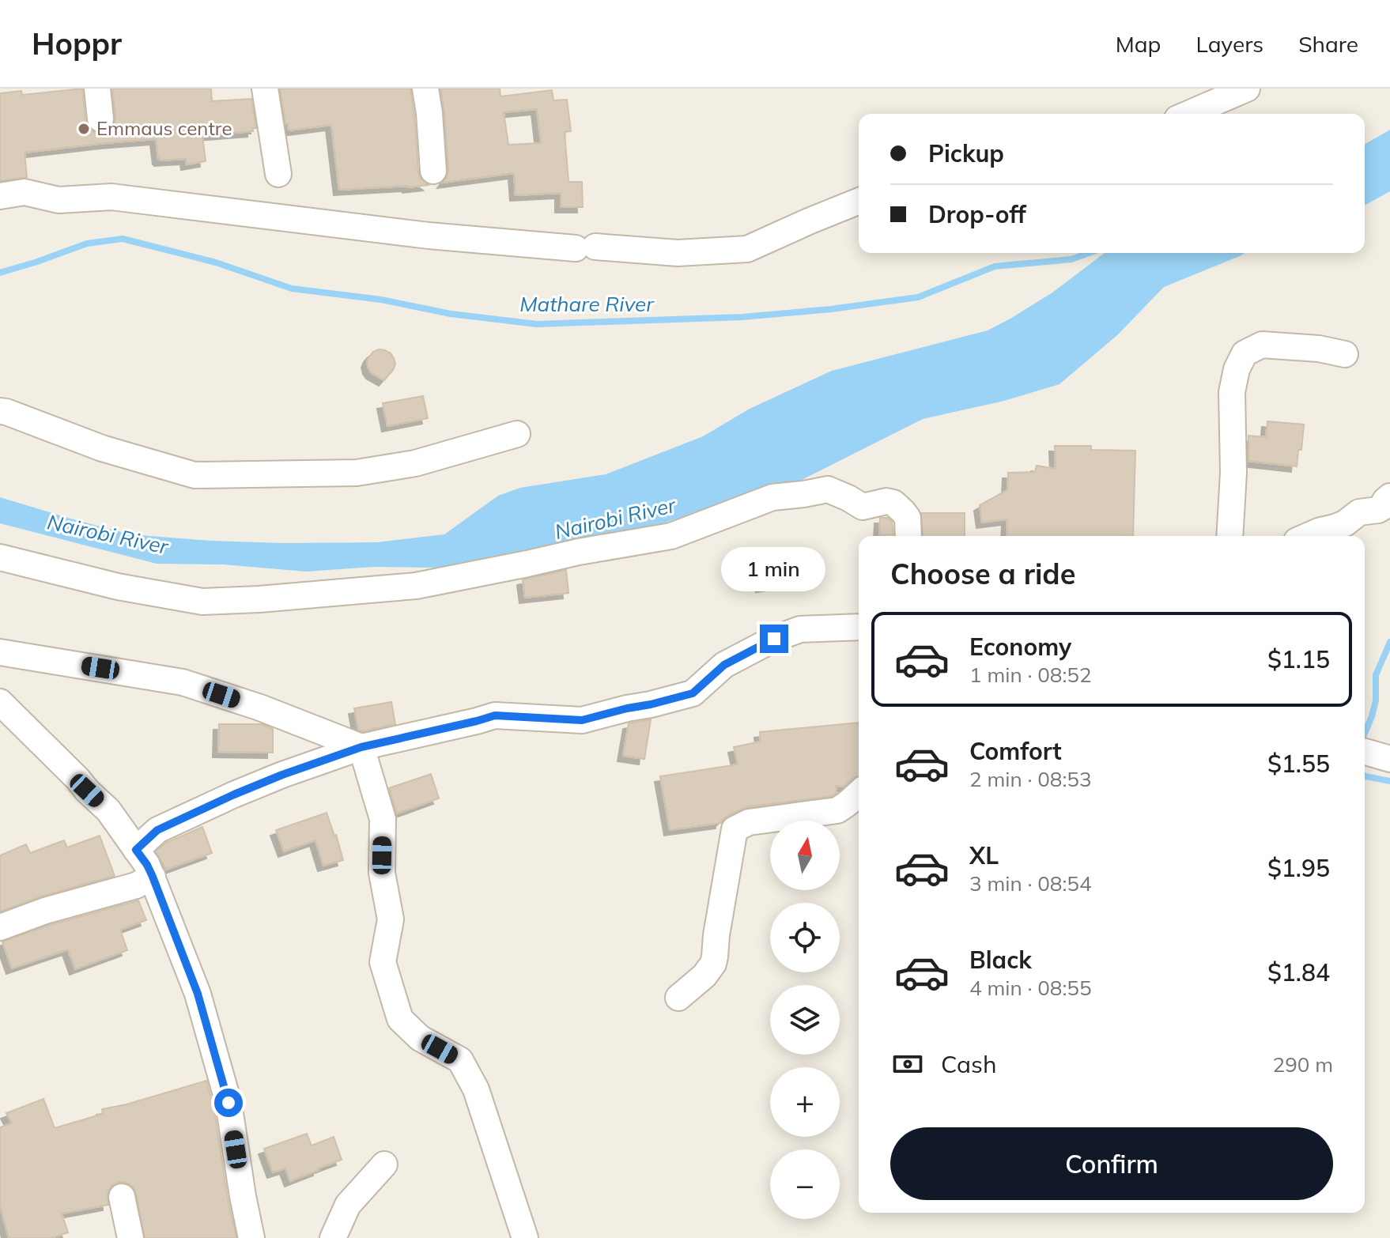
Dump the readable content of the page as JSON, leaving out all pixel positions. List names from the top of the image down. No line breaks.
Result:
{"water":["Mathare River","Nairobi River"],"places":["Emmaus centre"],"north":"top","page":{"header":"Hoppr","nav":["Map","Layers","Share"],"banner":["Pickup","Drop-off"],"heading":"Choose a ride","bubble":"1 min","list":[{"name":"Economy","note":"1 min · 08:52","value":"$1.15"},{"name":"Comfort","note":"2 min · 08:53","value":"$1.55"},{"name":"XL","note":"3 min · 08:54","value":"$1.95"},{"name":"Black","note":"4 min · 08:55","value":"$1.84"}],"map_buttons":["+","−"],"pay":["Cash","290 m"],"buttons":"Confirm"}}
